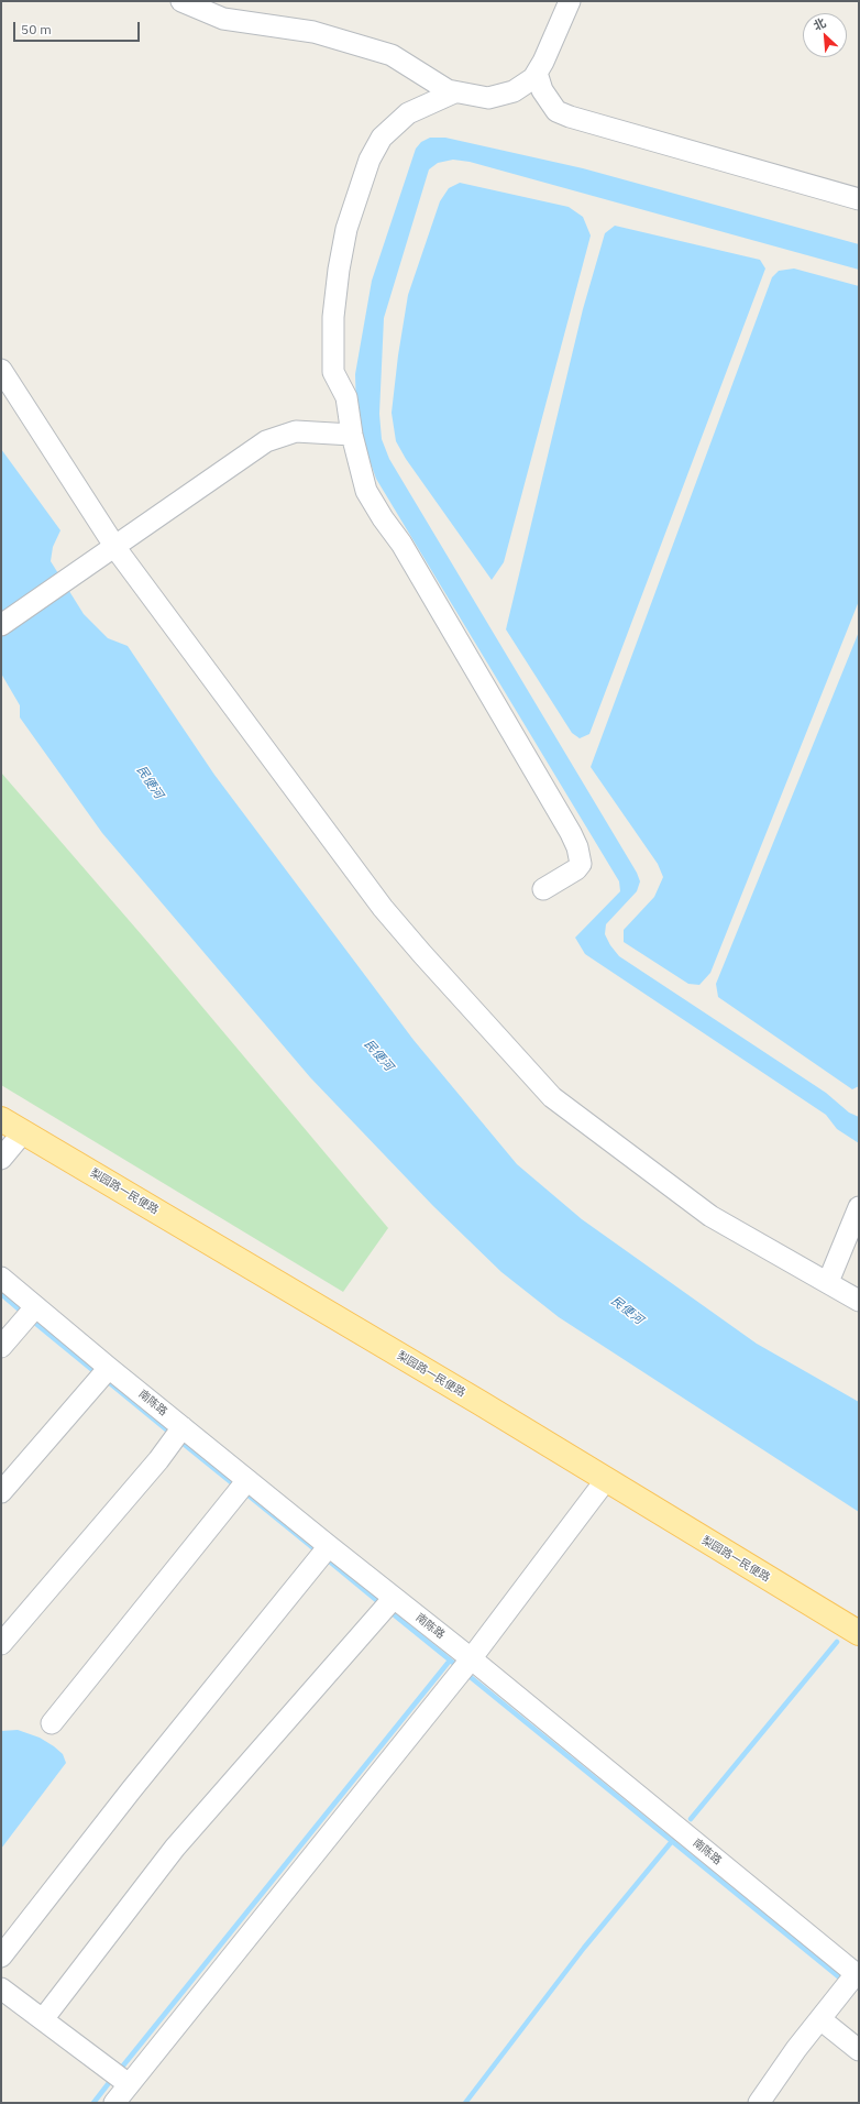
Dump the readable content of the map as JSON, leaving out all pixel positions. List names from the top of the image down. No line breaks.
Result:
{"streets":{"main road":["梨园路一民便路"],"street":["南陈路"]},"water":["民便河"],"scale_bar":"50 m","north":"top left"}
